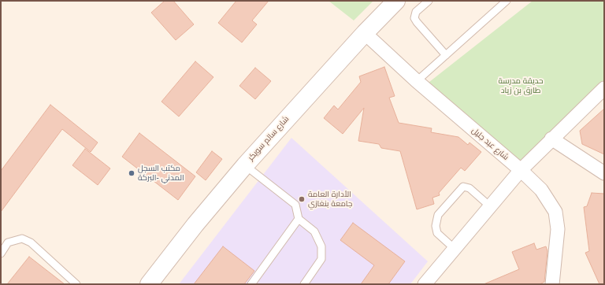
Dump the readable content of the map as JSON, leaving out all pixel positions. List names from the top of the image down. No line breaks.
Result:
{"streets":{"street":["شارع سالم سويكر","شارع عبد جليل"]},"crossings":[["شارع سالم سويكر","شارع عبد جليل"]],"parks":["حديقة مدرسة طارق بن زياد"],"places":["مكتب السجل المدني -البركة","الأدارة العامة جامعة بنغازي"]}
